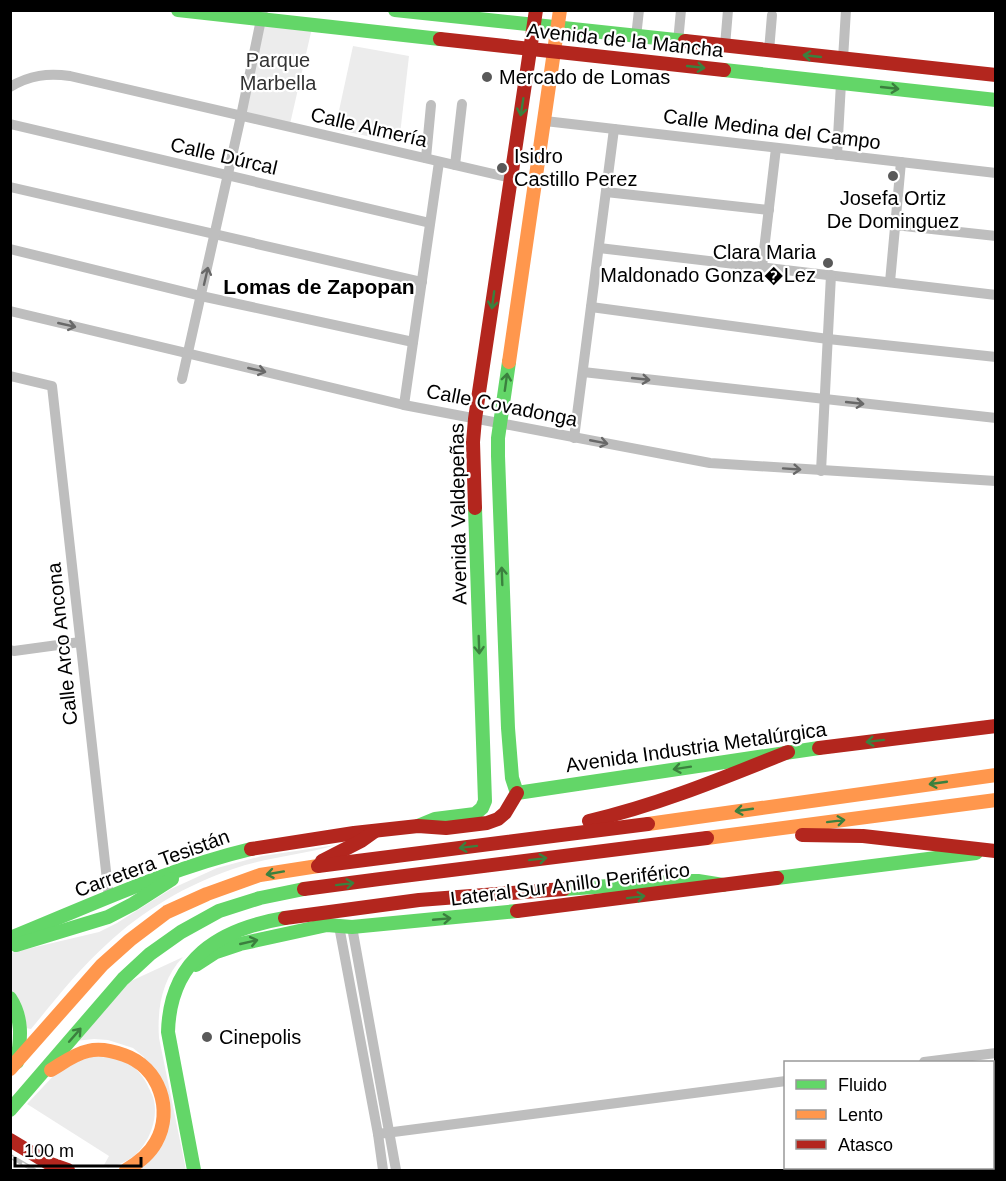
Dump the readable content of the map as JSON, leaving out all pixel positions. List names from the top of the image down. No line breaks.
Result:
{"streets":{"main road":["Avenida de la Mancha","Avenida Valdepeñas","Avenida Industria Metalúrgica","Carretera Tesistán","Lateral Sur Anillo Periférico"],"street":["Calle Almería","Calle Medina del Campo","Calle Dúrcal","Calle Covadonga","Calle Arco Ancona"]},"crossings":[["Avenida de la Mancha","Avenida Valdepeñas"],["Calle Almería","Avenida Valdepeñas"],["Calle Medina del Campo","Avenida Valdepeñas"],["Calle Covadonga","Avenida Valdepeñas"],["Avenida Valdepeñas","Avenida Industria Metalúrgica"],["Avenida Valdepeñas","Carretera Tesistán"],["Calle Arco Ancona","Carretera Tesistán"]],"districts":["Lomas de Zapopan"],"parks":["Parque Marbella"],"places":["Mercado de Lomas","Isidro Castillo Perez","Josefa Ortiz De Dominguez","Clara Maria Maldonado Gonza�Lez","Cinepolis"],"legend":["Fluido","Lento","Atasco"],"scale_bar":"100 m"}
